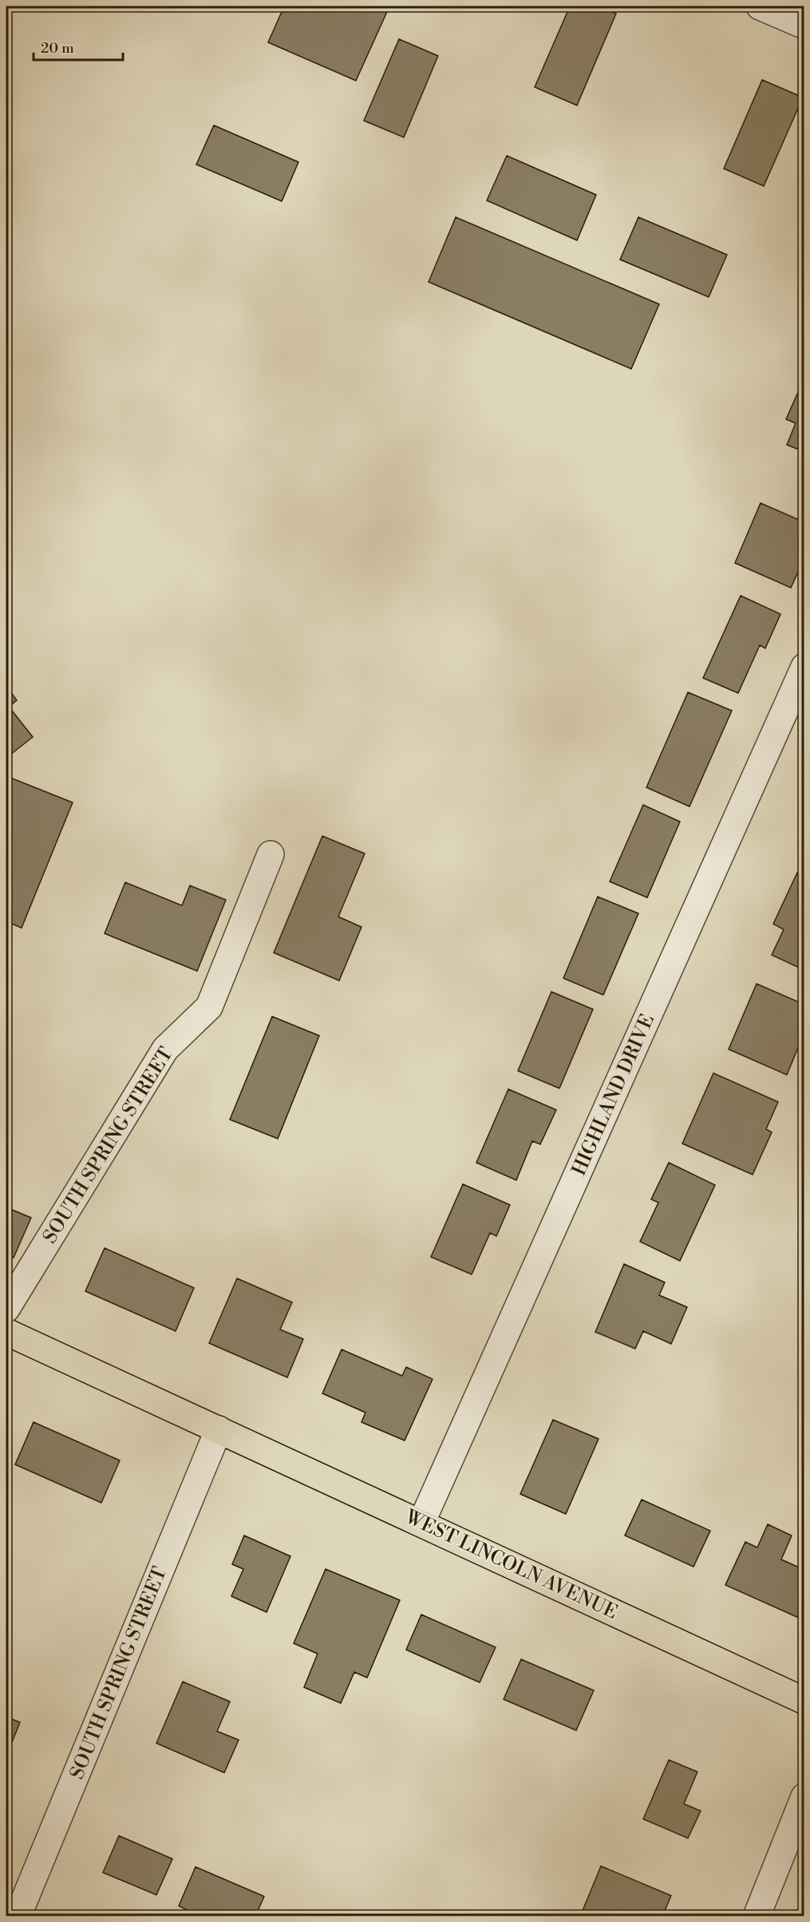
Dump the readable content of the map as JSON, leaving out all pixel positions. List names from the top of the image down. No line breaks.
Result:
{"streets":{"main road":["WEST LINCOLN AVENUE"],"street":["HIGHLAND DRIVE","SOUTH SPRING STREET"]},"crossings":[["HIGHLAND DRIVE","WEST LINCOLN AVENUE"],["SOUTH SPRING STREET","WEST LINCOLN AVENUE"]],"scale_bar":"20 m"}
